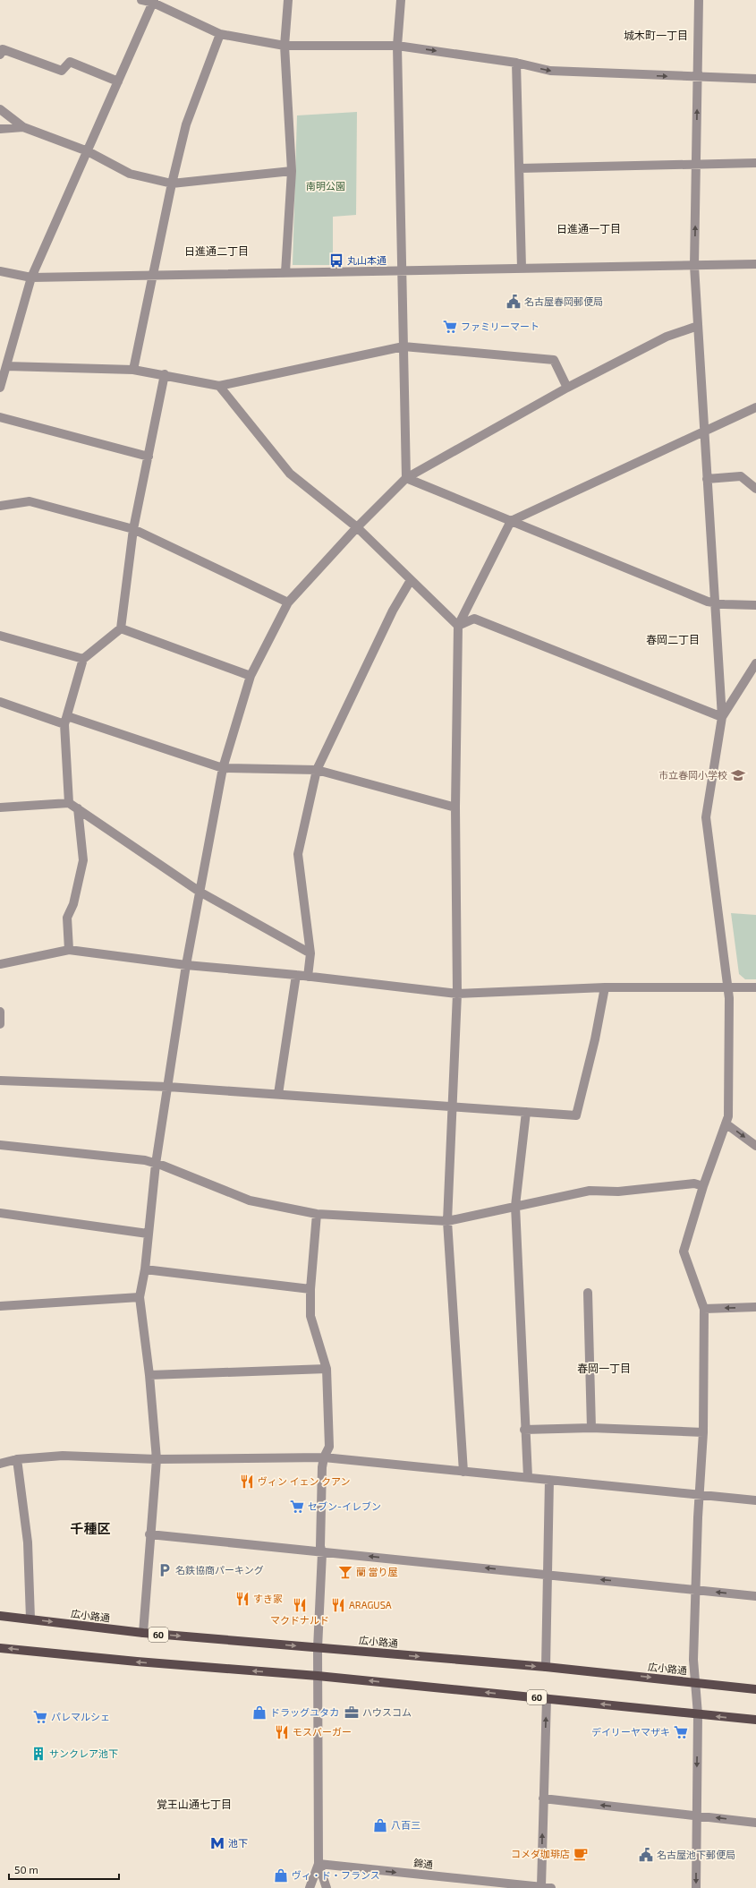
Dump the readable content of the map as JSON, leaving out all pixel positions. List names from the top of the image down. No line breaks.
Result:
{"streets":{"main road":["広小路通","60"],"street":["錦通"]},"one_way":["錦通"],"districts":["城木町一丁目","日進通一丁目","日進通二丁目","春岡二丁目","春岡一丁目","千種区","覚王山通七丁目"],"parks":["南明公園"],"places":{"bus stop":["丸山本通"],"public building":["名古屋春岡郵便局","名古屋池下郵便局"],"supermarket":["ファミリーマート","セブン-イレブン","パレマルシェ","デイリーヤマザキ"],"school or university":["市立春岡小学校"],"restaurant":["ヴィン イェン クアン","すき家","マクドナルド","ARAGUSA","モスバーガー"],"parking":["名鉄協商パーキング"],"bar":["蘭 當り屋"],"shop":["ドラッグユタカ","八百三","ヴィ・ド・フランス"],"office":["ハウスコム"],"building":["サンクレア池下"],"metro station":["池下"],"cafe":["コメダ珈琲店"]},"scale_bar":"50 m"}
